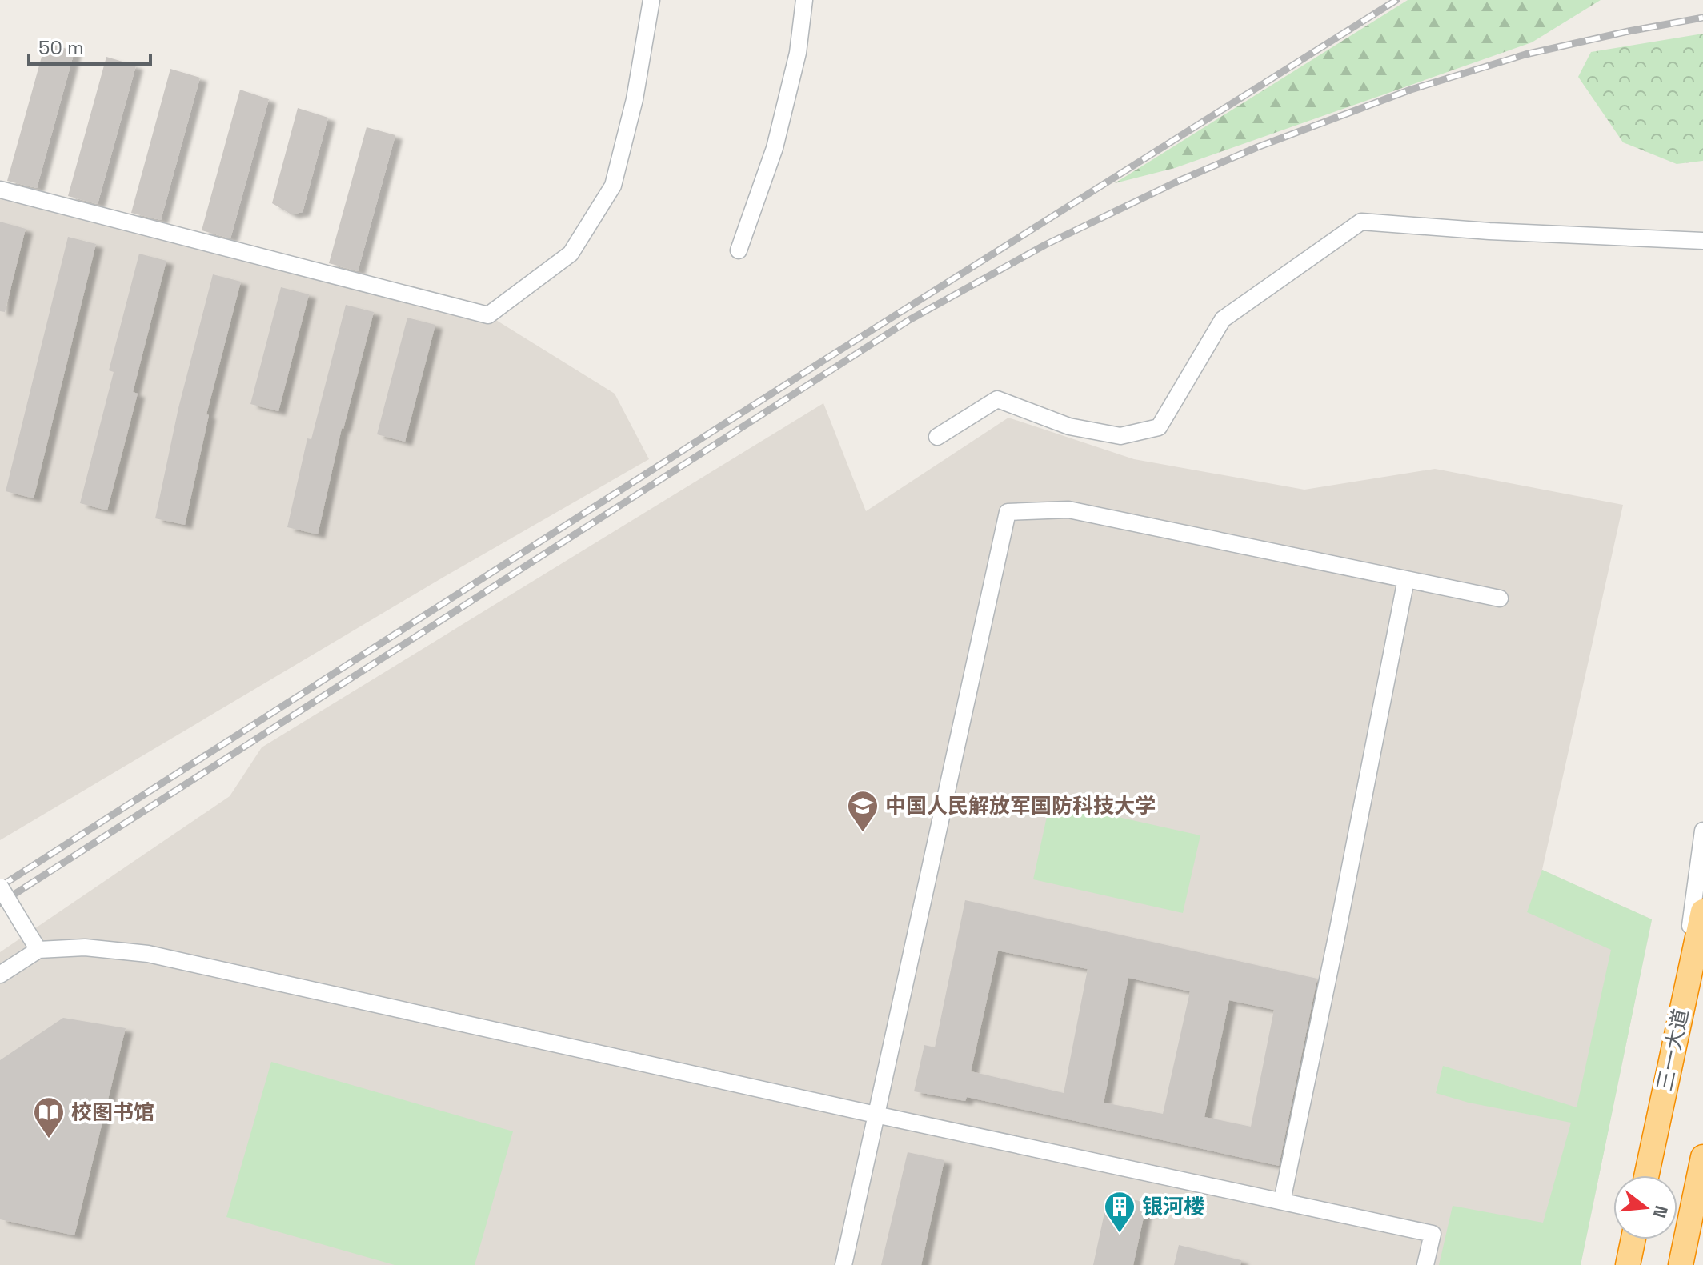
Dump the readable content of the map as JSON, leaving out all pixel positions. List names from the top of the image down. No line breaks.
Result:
{"streets":{"highway":["三一大道"]},"places":{"school or university":["中国人民解放军国防科技大学"],"library":["校图书馆"],"building":["银河楼"]},"scale_bar":"50 m","north":"right"}
